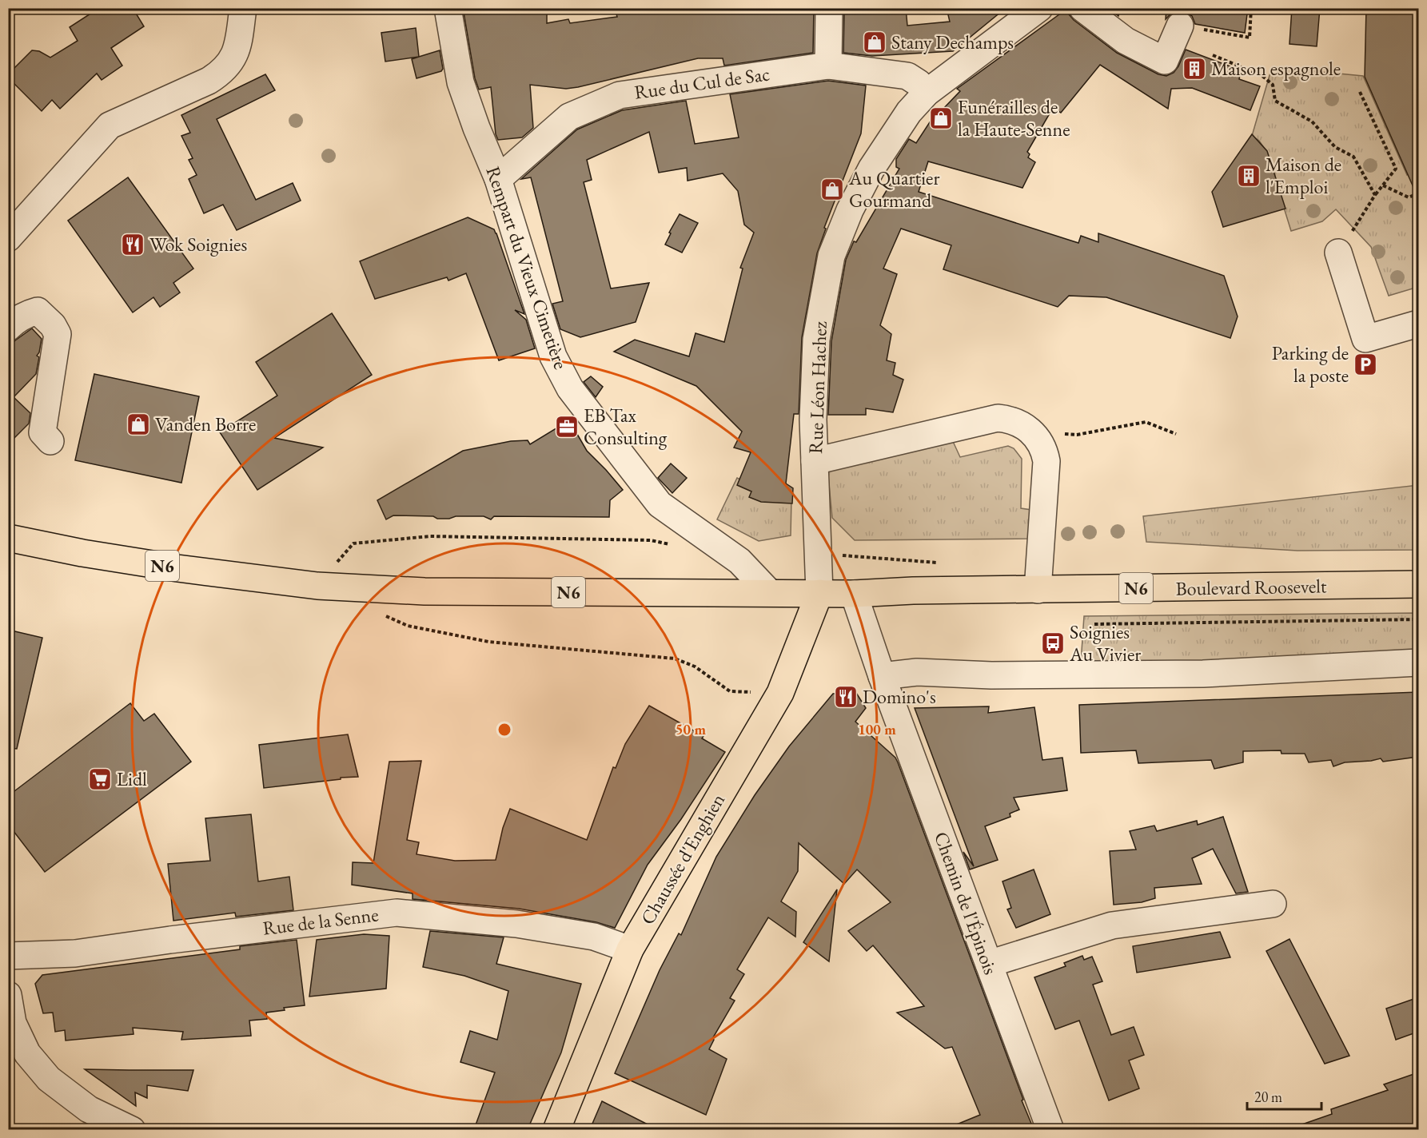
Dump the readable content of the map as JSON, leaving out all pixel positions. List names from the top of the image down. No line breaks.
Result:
{"streets":{"main road":["N6","Boulevard Roosevelt","Chaussée d'Enghien"],"street":["Rue du Cul de Sac","Rempart du Vieux Cimetière","Rue Léon Hachez","Chemin de l'Épinois","Rue de la Senne"]},"crossings":[["Rue du Cul de Sac","Rempart du Vieux Cimetière"],["Rue du Cul de Sac","Rue Léon Hachez"],["Rempart du Vieux Cimetière","N6"],["Rue Léon Hachez","N6"],["Rue Léon Hachez","Chaussée d'Enghien"],["N6","Boulevard Roosevelt"],["N6","Chaussée d'Enghien"],["N6","Chemin de l'Épinois"],["Boulevard Roosevelt","Chemin de l'Épinois"],["Chaussée d'Enghien","Rue de la Senne"]],"places":{"shop":["Stany Dechamps","Funérailles de la Haute-Senne","Au Quartier Gourmand","Vanden Borre"],"building":["Maison espagnole","Maison de l'Emploi"],"restaurant":["Wok Soignies","Domino's"],"parking":["Parking de la poste"],"office":["EB Tax Consulting"],"bus stop":["Soignies Au Vivier"],"supermarket":["Lidl"]},"scale_bar":"20 m","rings":["50 m","100 m"]}
